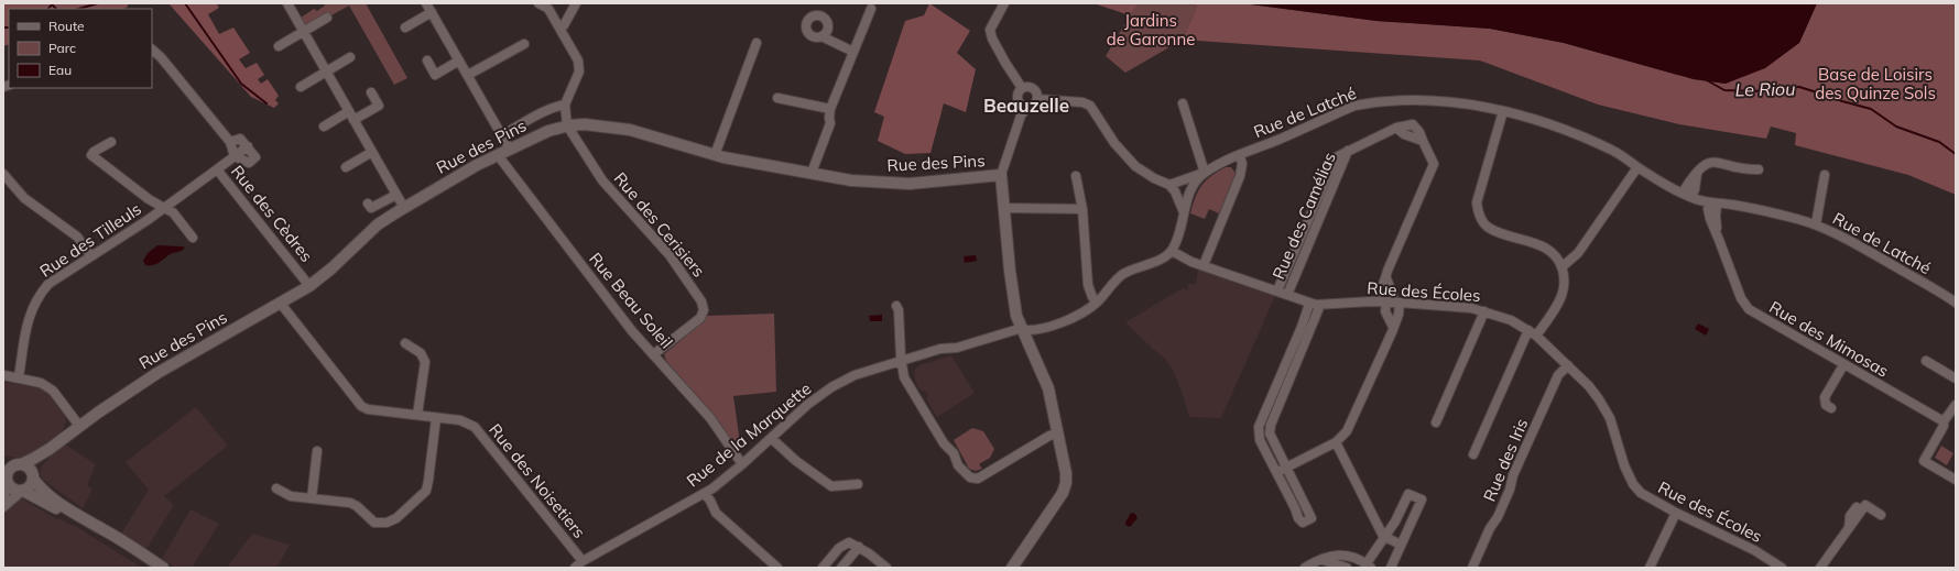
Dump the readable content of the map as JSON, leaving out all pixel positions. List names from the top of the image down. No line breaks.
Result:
{"streets":{"street":["Rue de Latché","Rue des Pins","Rue des Cèdres","Rue des Camélias","Rue des Cerisiers","Rue des Tilleuls","Rue des Écoles","Rue Beau Soleil","Rue des Mimosas","Rue de la Marquette","Rue des Iris","Rue des Noisetiers"]},"crossings":[["Rue de Latché","Rue des Écoles"],["Rue de Latché","Rue des Mimosas"],["Rue des Pins","Rue des Cèdres"],["Rue des Pins","Rue des Cerisiers"],["Rue des Pins","Rue Beau Soleil"],["Rue des Pins","Rue des Noisetiers"],["Rue des Cèdres","Rue des Tilleuls"],["Rue des Camélias","Rue des Écoles"],["Rue des Cerisiers","Rue Beau Soleil"],["Rue des Écoles","Rue des Iris"],["Rue Beau Soleil","Rue de la Marquette"],["Rue de la Marquette","Rue des Noisetiers"]],"districts":["Beauzelle"],"water":["Le Riou"],"parks":["Jardins de Garonne","Base de Loisirs des Quinze Sols"],"legend":["Route","Parc","Eau"]}
